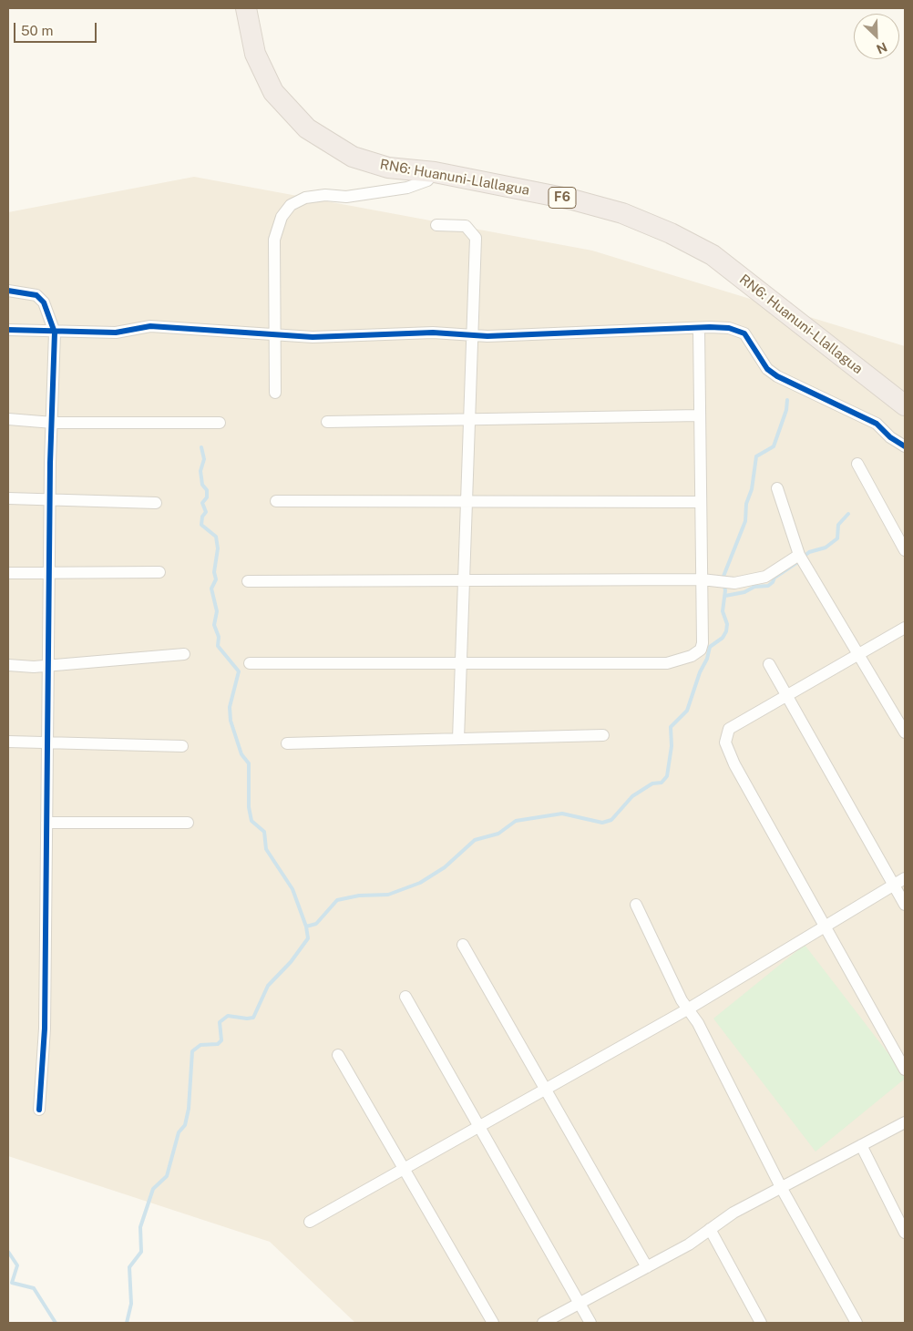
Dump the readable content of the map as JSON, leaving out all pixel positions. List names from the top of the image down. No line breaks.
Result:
{"streets":{"highway":["RN6: Huanuni-Llallagua","F6"]},"scale_bar":"50 m","north":"bottom right"}
